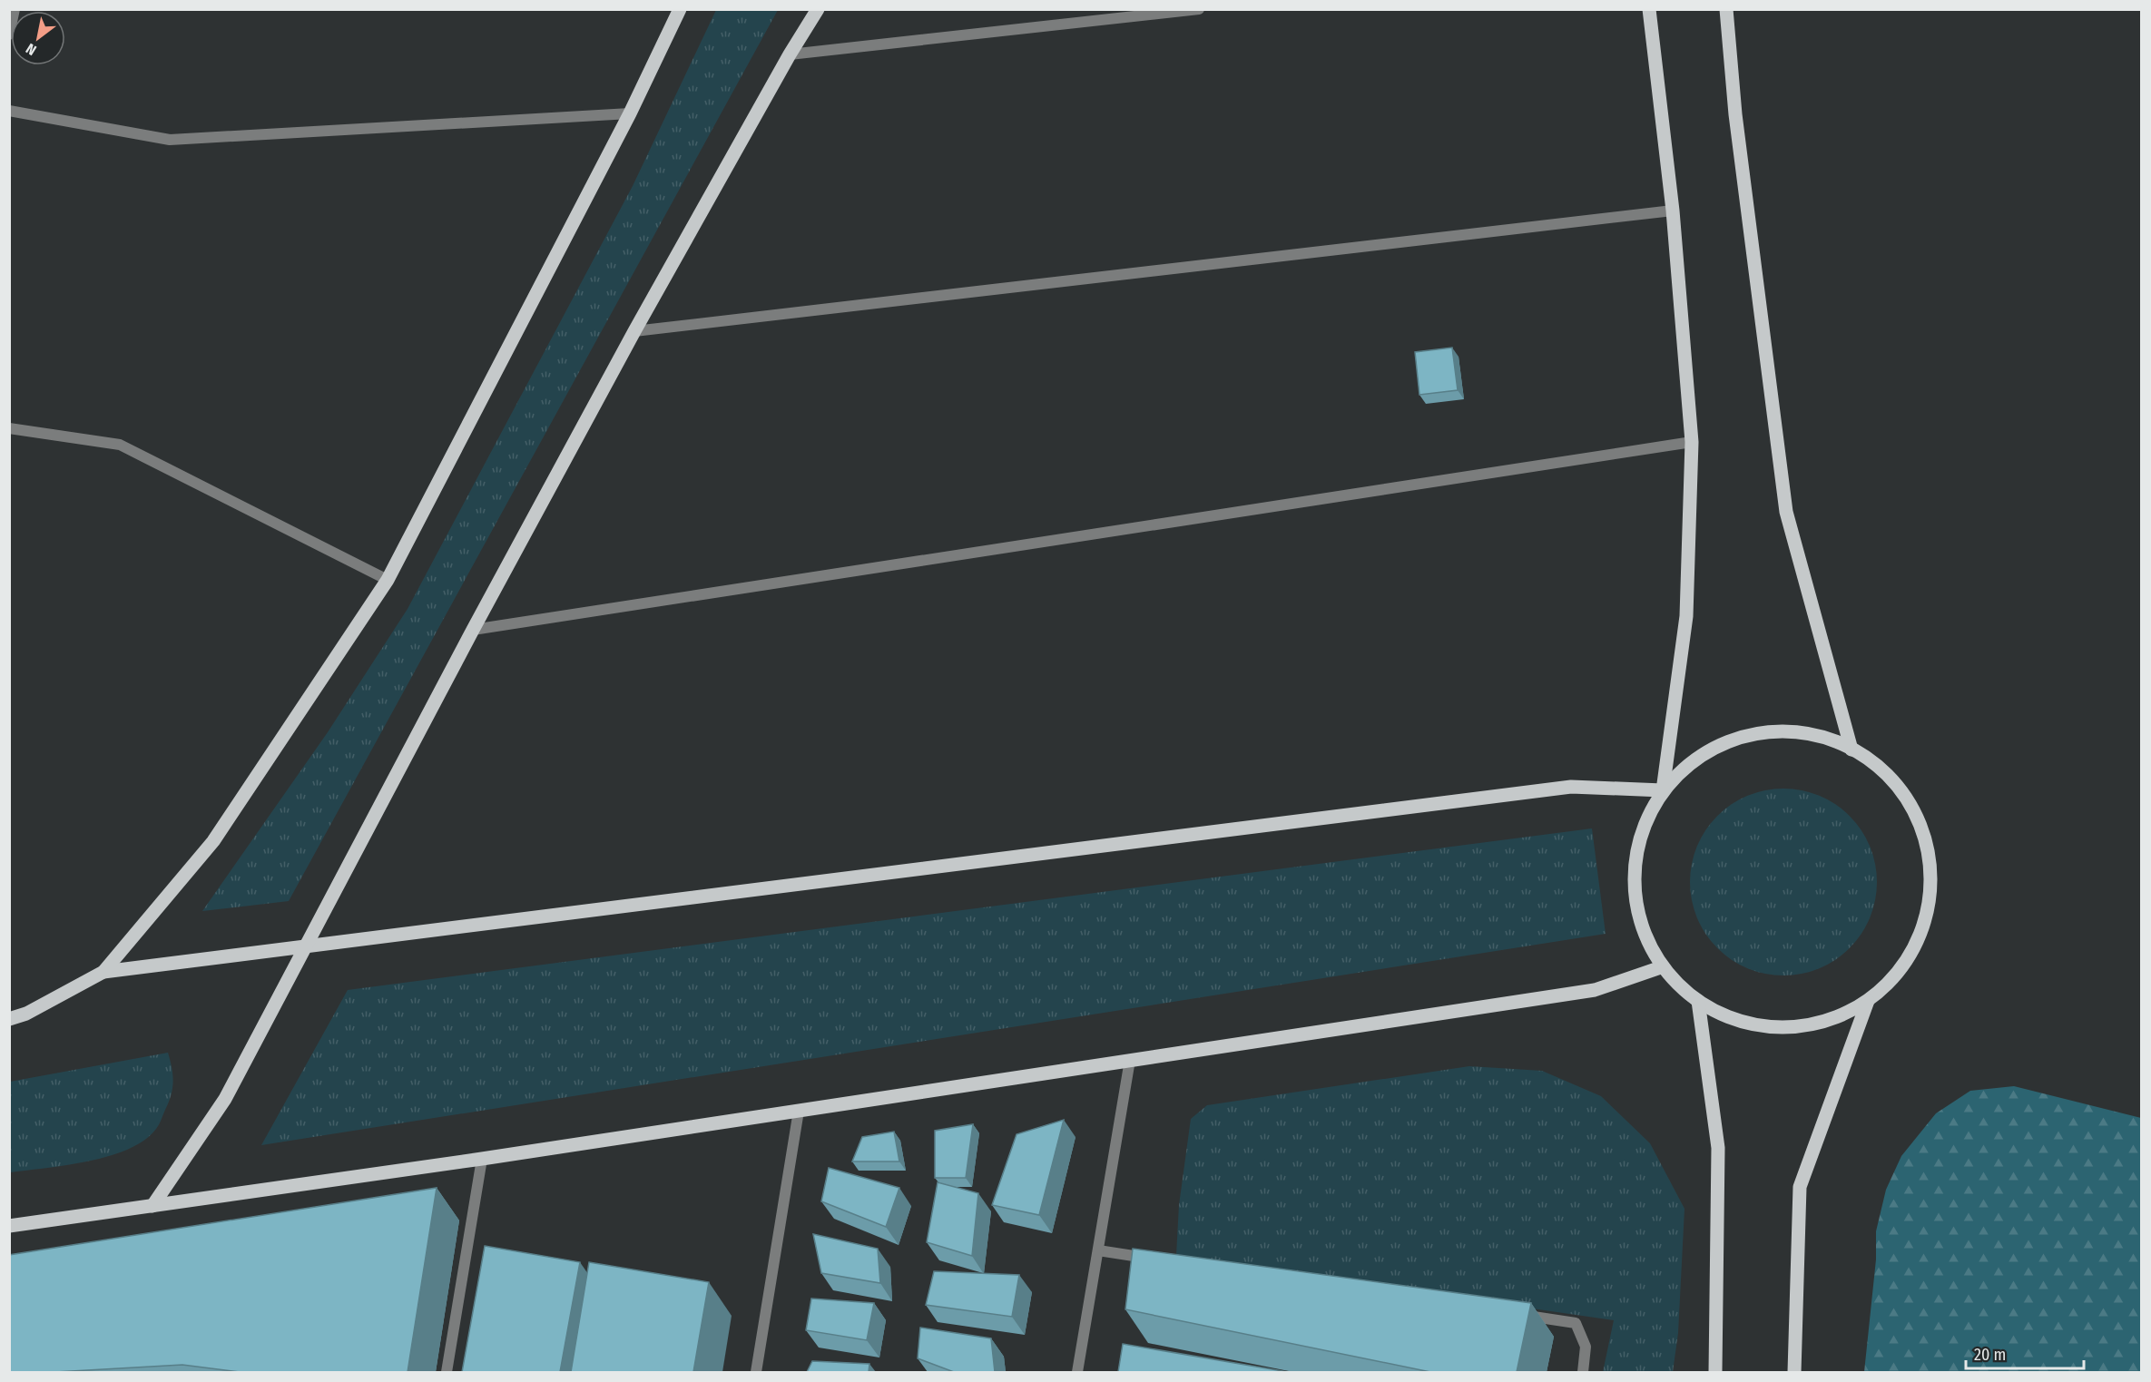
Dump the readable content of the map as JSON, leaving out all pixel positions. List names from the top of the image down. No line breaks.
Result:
{"scale_bar":"20 m","north":"bottom left"}
